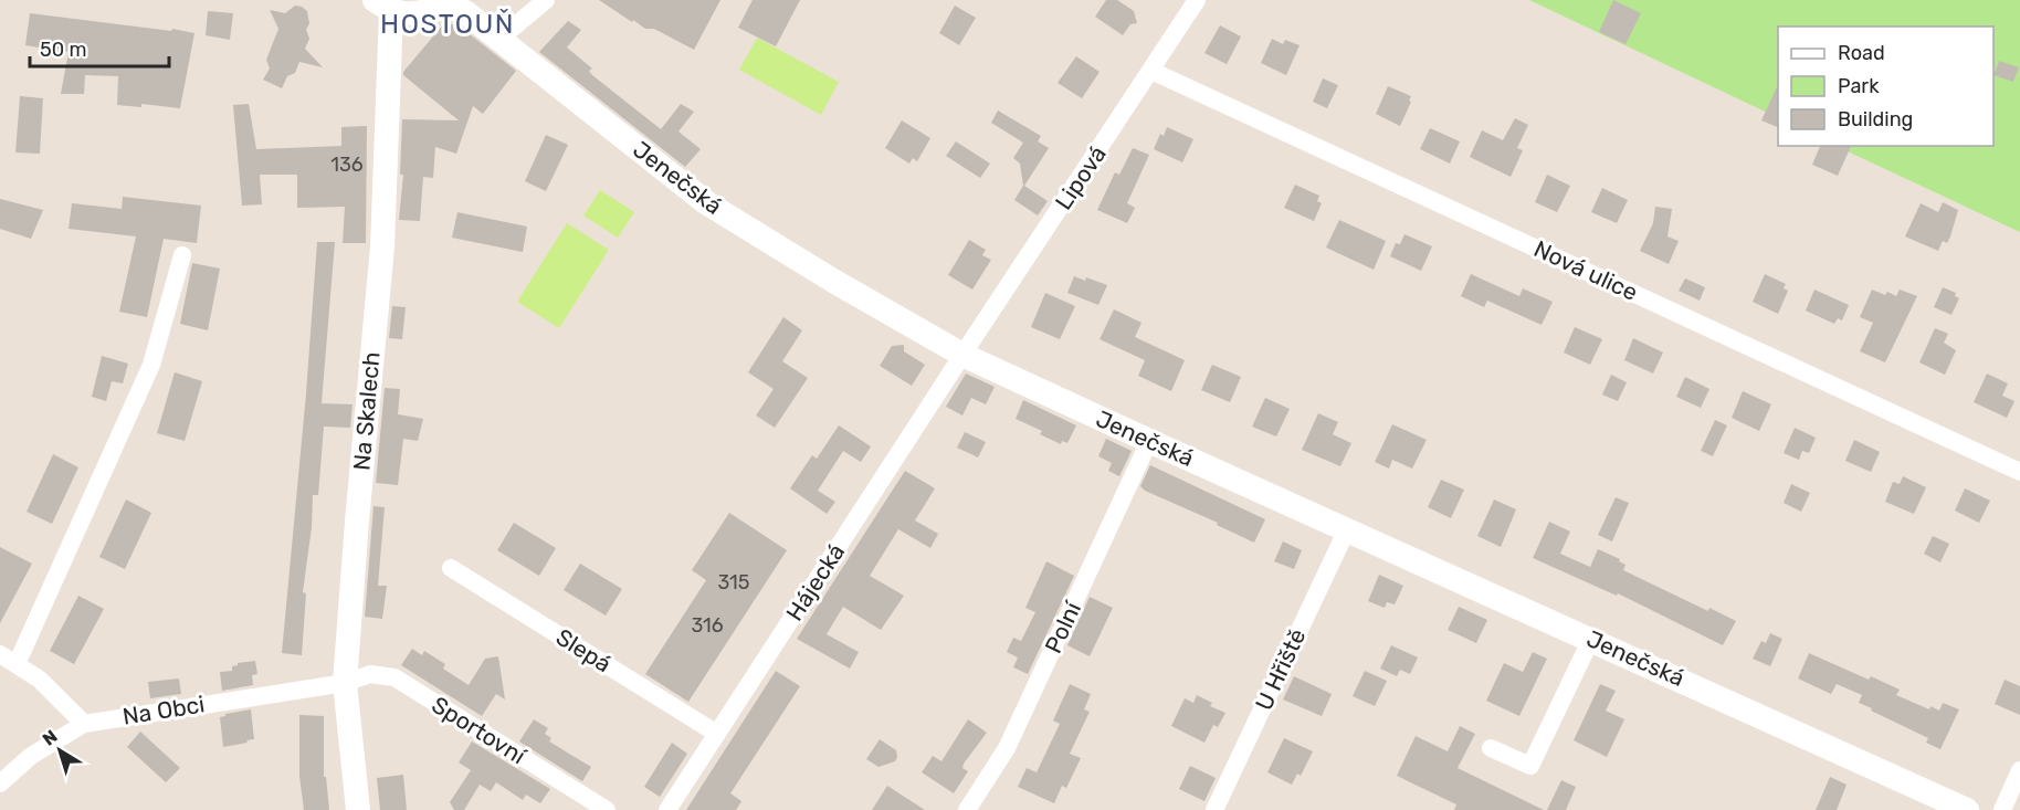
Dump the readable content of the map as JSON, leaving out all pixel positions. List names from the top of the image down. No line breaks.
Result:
{"streets":{"street":["Jenečská","Lipová","Nová ulice","Na Skalech","Hájecká","Polní","Slepá","U Hřiště","Na Obci","Sportovní"]},"crossings":[["Jenečská","Lipová"],["Jenečská","Na Skalech"],["Jenečská","Hájecká"],["Jenečská","Polní"],["Jenečská","U Hřiště"],["Lipová","Nová ulice"],["Lipová","Hájecká"],["Na Skalech","Na Obci"],["Na Skalech","Sportovní"],["Hájecká","Slepá"],["Na Obci","Sportovní"]],"districts":["HOSTOUŇ"],"house_numbers":["136","315","316"],"legend":["Road","Park","Building"],"scale_bar":"50 m","north":"top left"}
